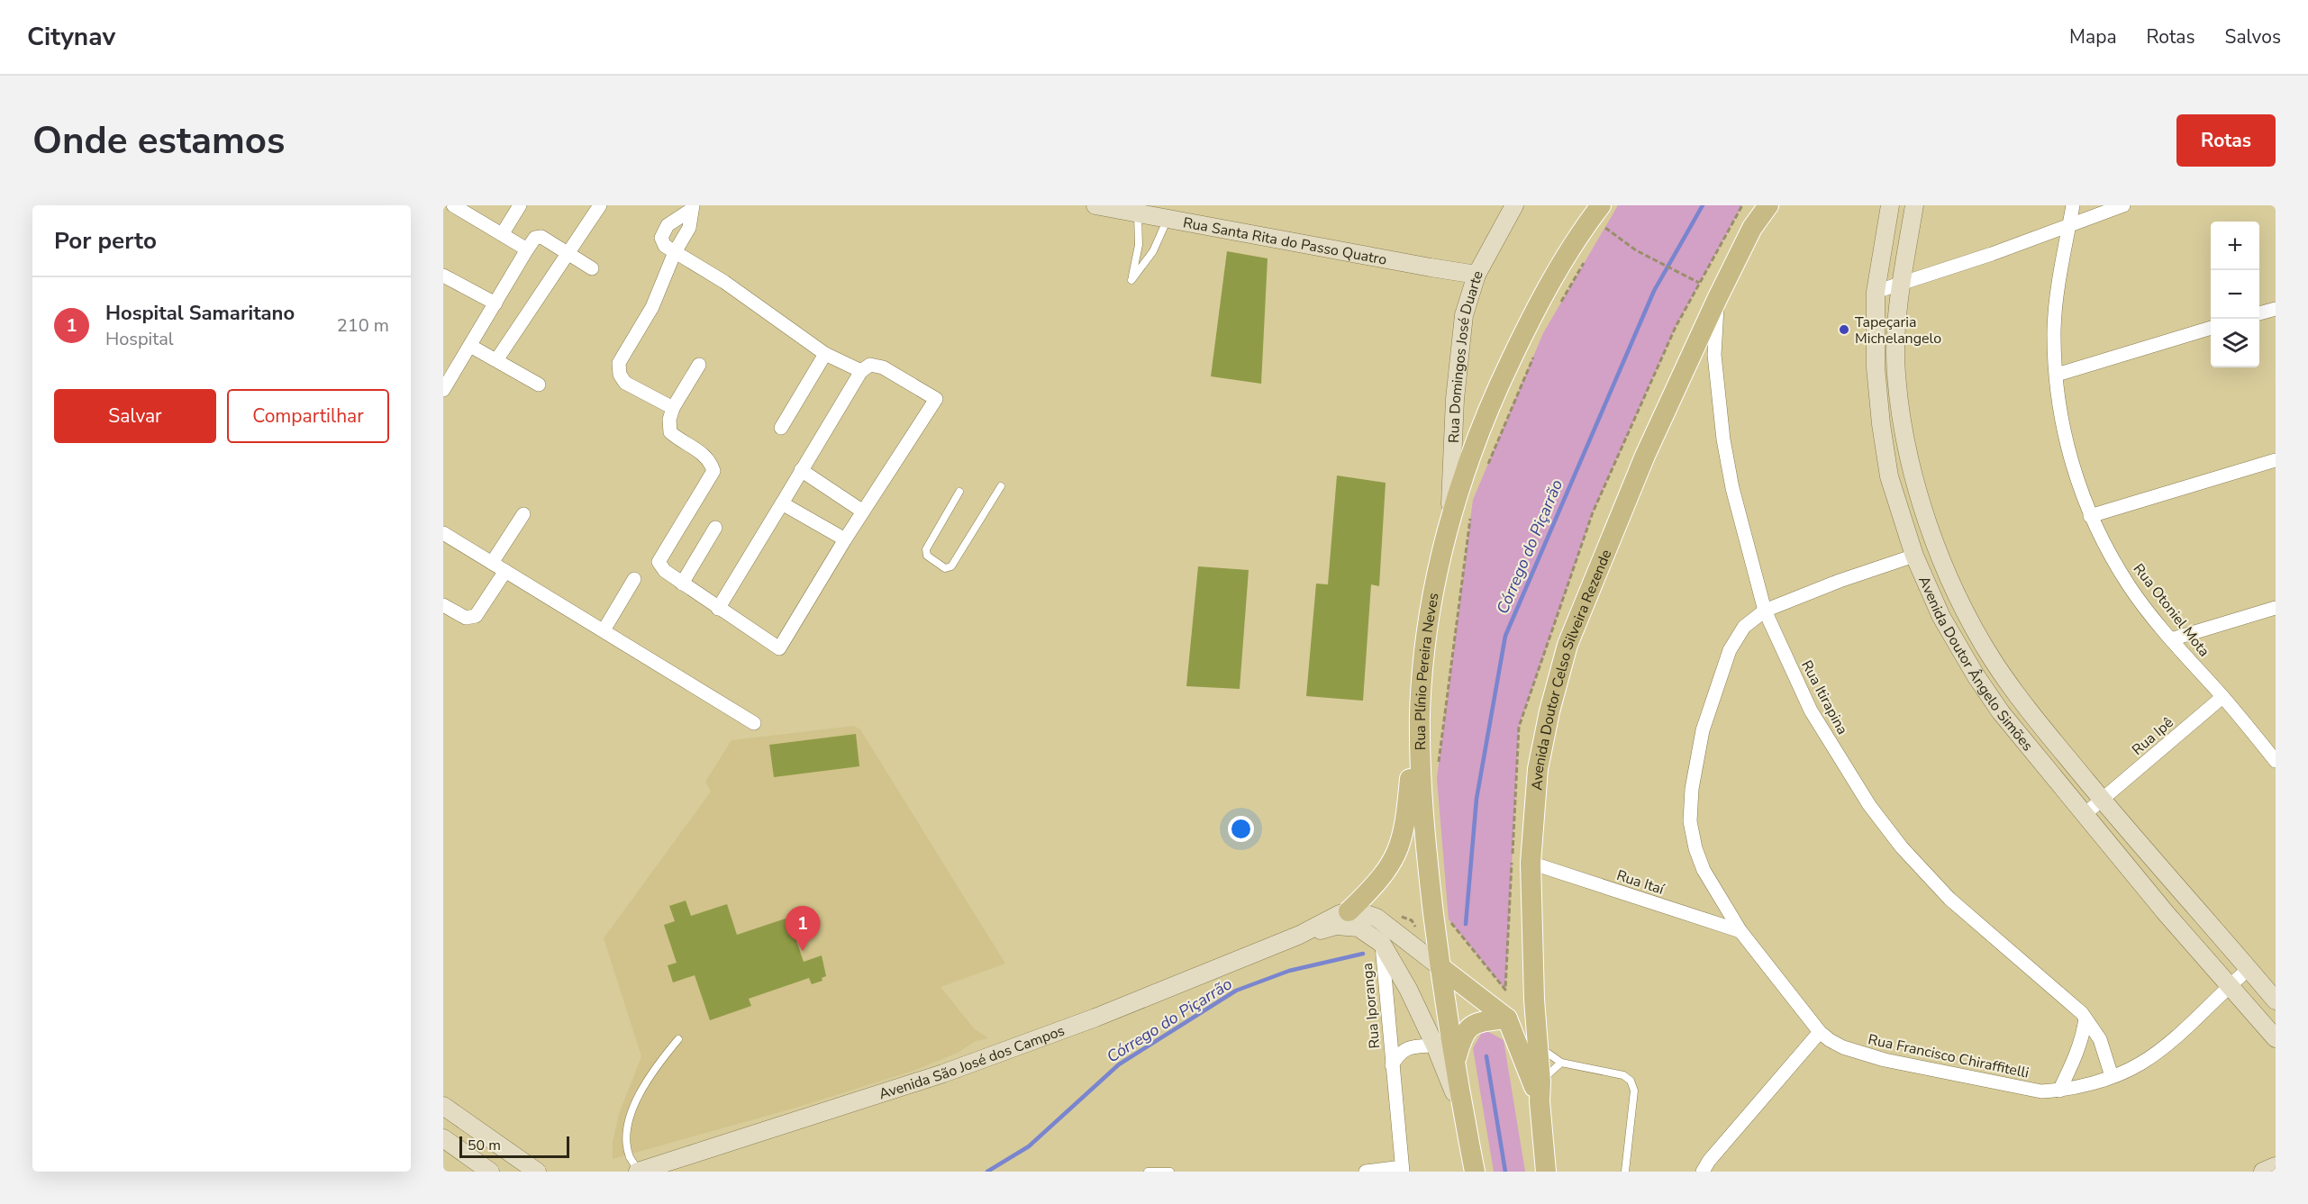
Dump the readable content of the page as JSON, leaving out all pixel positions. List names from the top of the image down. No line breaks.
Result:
{"streets":{"main road":["Rua Santa Rita do Passo Quatro","Rua Domingos José Duarte","Avenida Doutor Ângelo Simões","Avenida Doutor Celso Silveira Rezende","Rua Plínio Pereira Neves","Avenida São José dos Campos"],"street":["Rua Otoniel Mota","Rua Itirapina","Rua Ipê","Rua Itaí","Rua Iporanga","Rua Francisco Chiraffitelli"]},"crossings":[["Rua Santa Rita do Passo Quatro","Rua Domingos José Duarte"],["Rua Domingos José Duarte","Rua Plínio Pereira Neves"],["Rua Otoniel Mota","Rua Ipê"],["Avenida Doutor Ângelo Simões","Rua Ipê"],["Avenida Doutor Ângelo Simões","Rua Francisco Chiraffitelli"],["Avenida Doutor Celso Silveira Rezende","Rua Itirapina"],["Avenida Doutor Celso Silveira Rezende","Rua Itaí"],["Rua Plínio Pereira Neves","Avenida São José dos Campos"],["Rua Itirapina","Rua Francisco Chiraffitelli"],["Rua Itaí","Rua Francisco Chiraffitelli"],["Rua Iporanga","Avenida São José dos Campos"]],"water":["Córrego do Piçarrão"],"places":["Tapeçaria Michelangelo"],"scale_bar":"50 m","page":{"header":"Citynav","nav":["Mapa","Rotas","Salvos"],"buttons":["Rotas",["Salvar","Compartilhar"]],"title":"Onde estamos","heading":"Por perto","map_buttons":["+","−"],"list":[{"mark":"1","name":"Hospital Samaritano","note":"Hospital","value":"210 m"}],"pins":"1","scale":"50 m"}}
